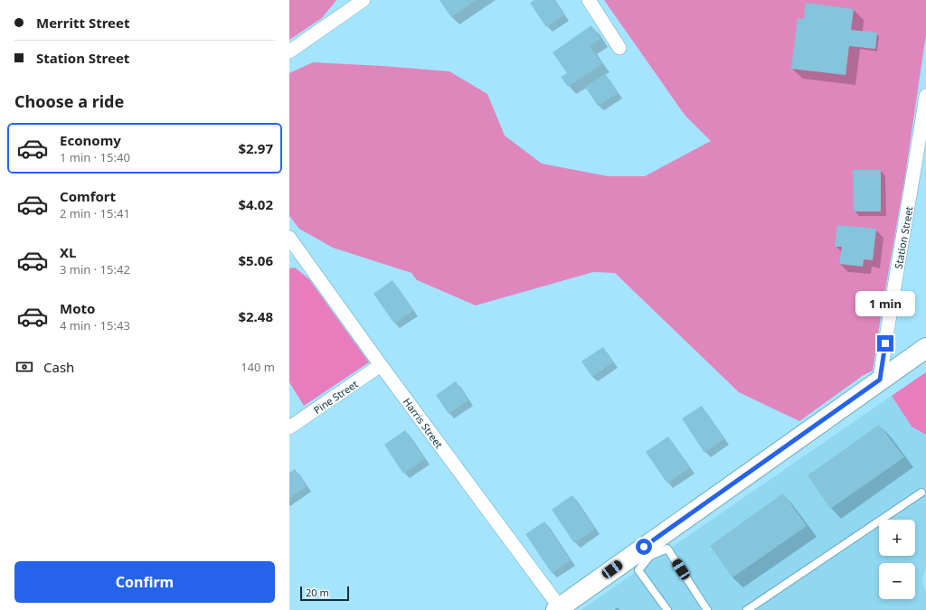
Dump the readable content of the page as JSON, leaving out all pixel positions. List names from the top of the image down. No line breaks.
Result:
{"streets":{"street":["Station Street","Pine Street","Harris Street"]},"crossings":[["Pine Street","Harris Street"]],"scale_bar":"20 m","page":{"banner":["Merritt Street","Station Street"],"heading":"Choose a ride","list":[{"name":"Economy","note":"1 min · 15:40","value":"$2.97"},{"name":"Comfort","note":"2 min · 15:41","value":"$4.02"},{"name":"XL","note":"3 min · 15:42","value":"$5.06"},{"name":"Moto","note":"4 min · 15:43","value":"$2.48"}],"bubble":"1 min","pay":["Cash","140 m"],"map_buttons":["+","−"],"buttons":"Confirm","scale":"20 m"}}
